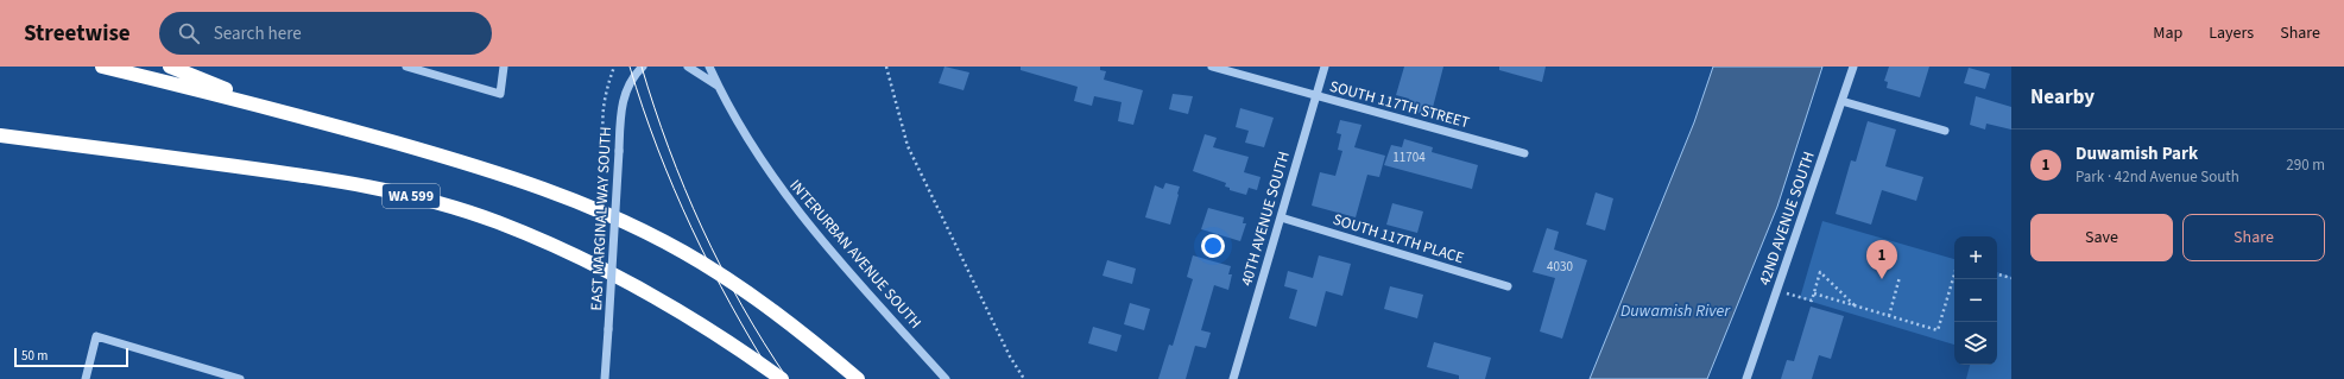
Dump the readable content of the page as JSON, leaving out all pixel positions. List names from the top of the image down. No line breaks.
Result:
{"streets":{"highway":["WA 599"],"street":["SOUTH 117TH STREET","EAST MARGINAL WAY SOUTH","40TH AVENUE SOUTH","42ND AVENUE SOUTH","SOUTH 117TH PLACE","INTERURBAN AVENUE SOUTH"]},"crossings":[["SOUTH 117TH STREET","40TH AVENUE SOUTH"],["40TH AVENUE SOUTH","SOUTH 117TH PLACE"]],"water":["Duwamish River"],"house_numbers":["11704","4030"],"scale_bar":"50 m","page":{"header":"Streetwise","search":"Search here","nav":["Map","Layers","Share"],"heading":"Nearby","list":[{"mark":"1","name":"Duwamish Park","note":"Park · 42nd Avenue South","value":"290 m"}],"buttons":["Save","Share"],"map_buttons":["+","−"],"pins":"1","scale":"50 m"}}
